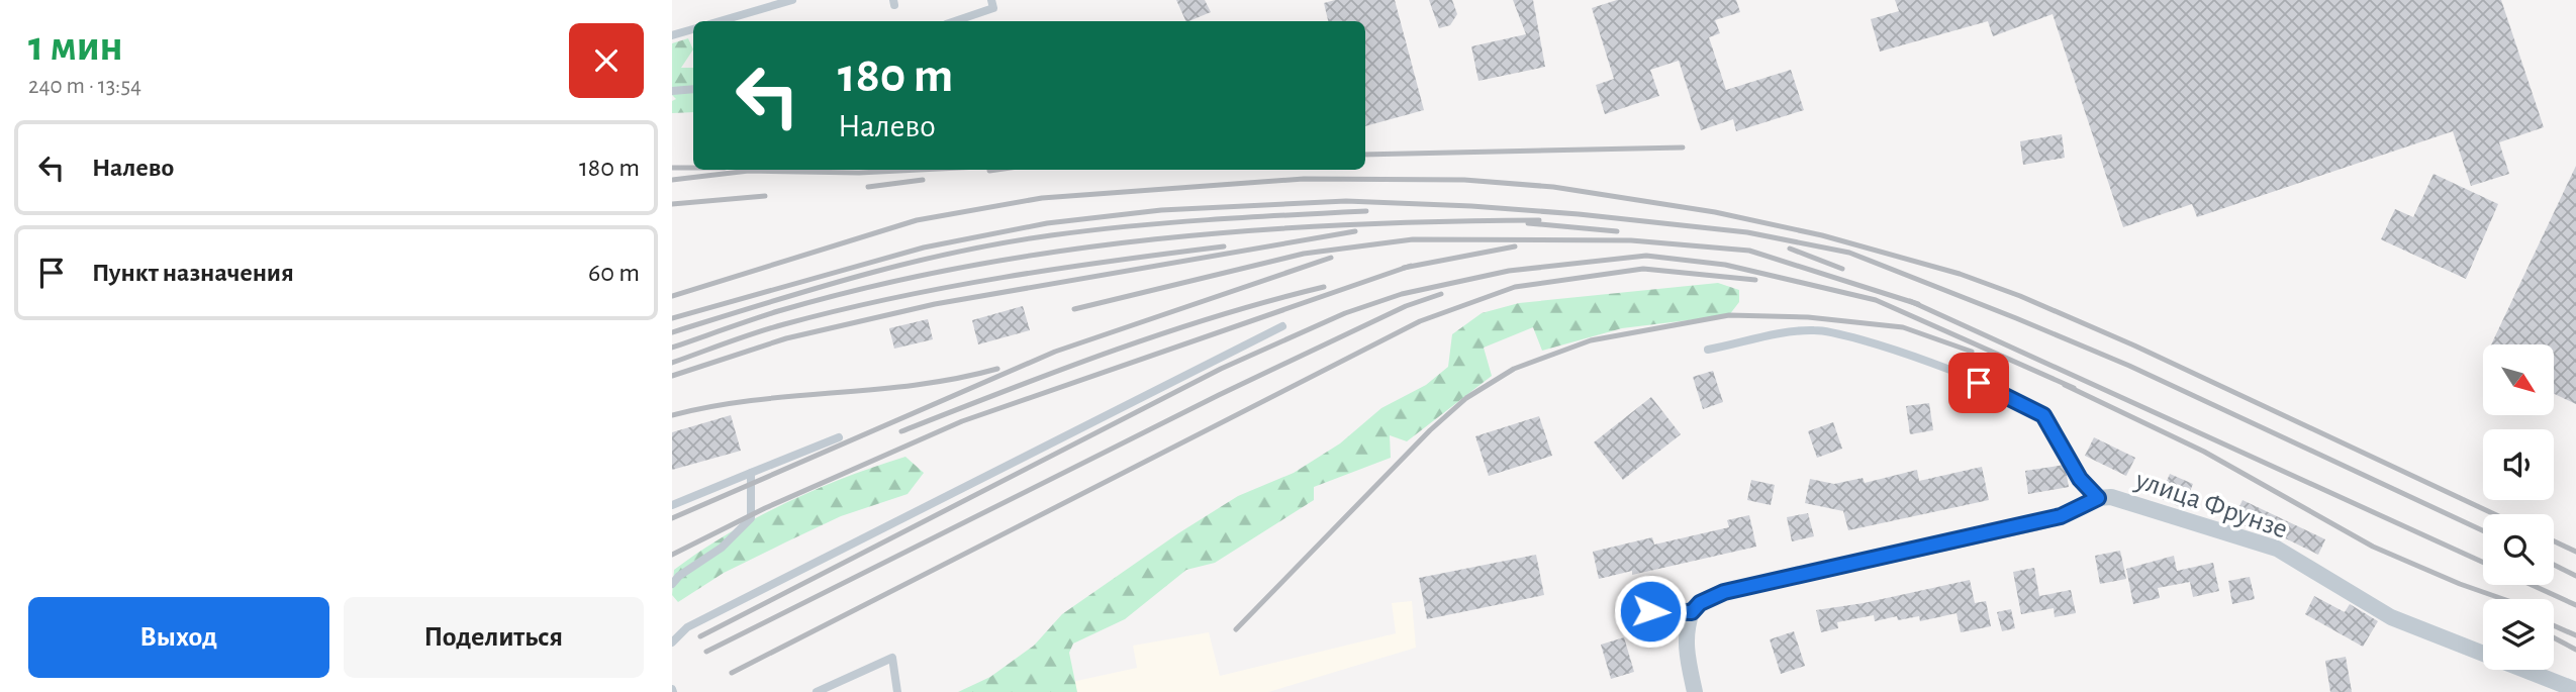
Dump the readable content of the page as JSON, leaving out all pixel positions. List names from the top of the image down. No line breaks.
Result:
{"streets":{"street":["улица Фрунзе"]},"north":"bottom right","page":{"heading":["1 мин","240 m · 13:54"],"turn":["180 m","Налево"],"list":[{"name":"Налево","value":"180 m"},{"name":"Пункт назначения","value":"60 m"}],"buttons":["Выход","Поделиться"]}}
